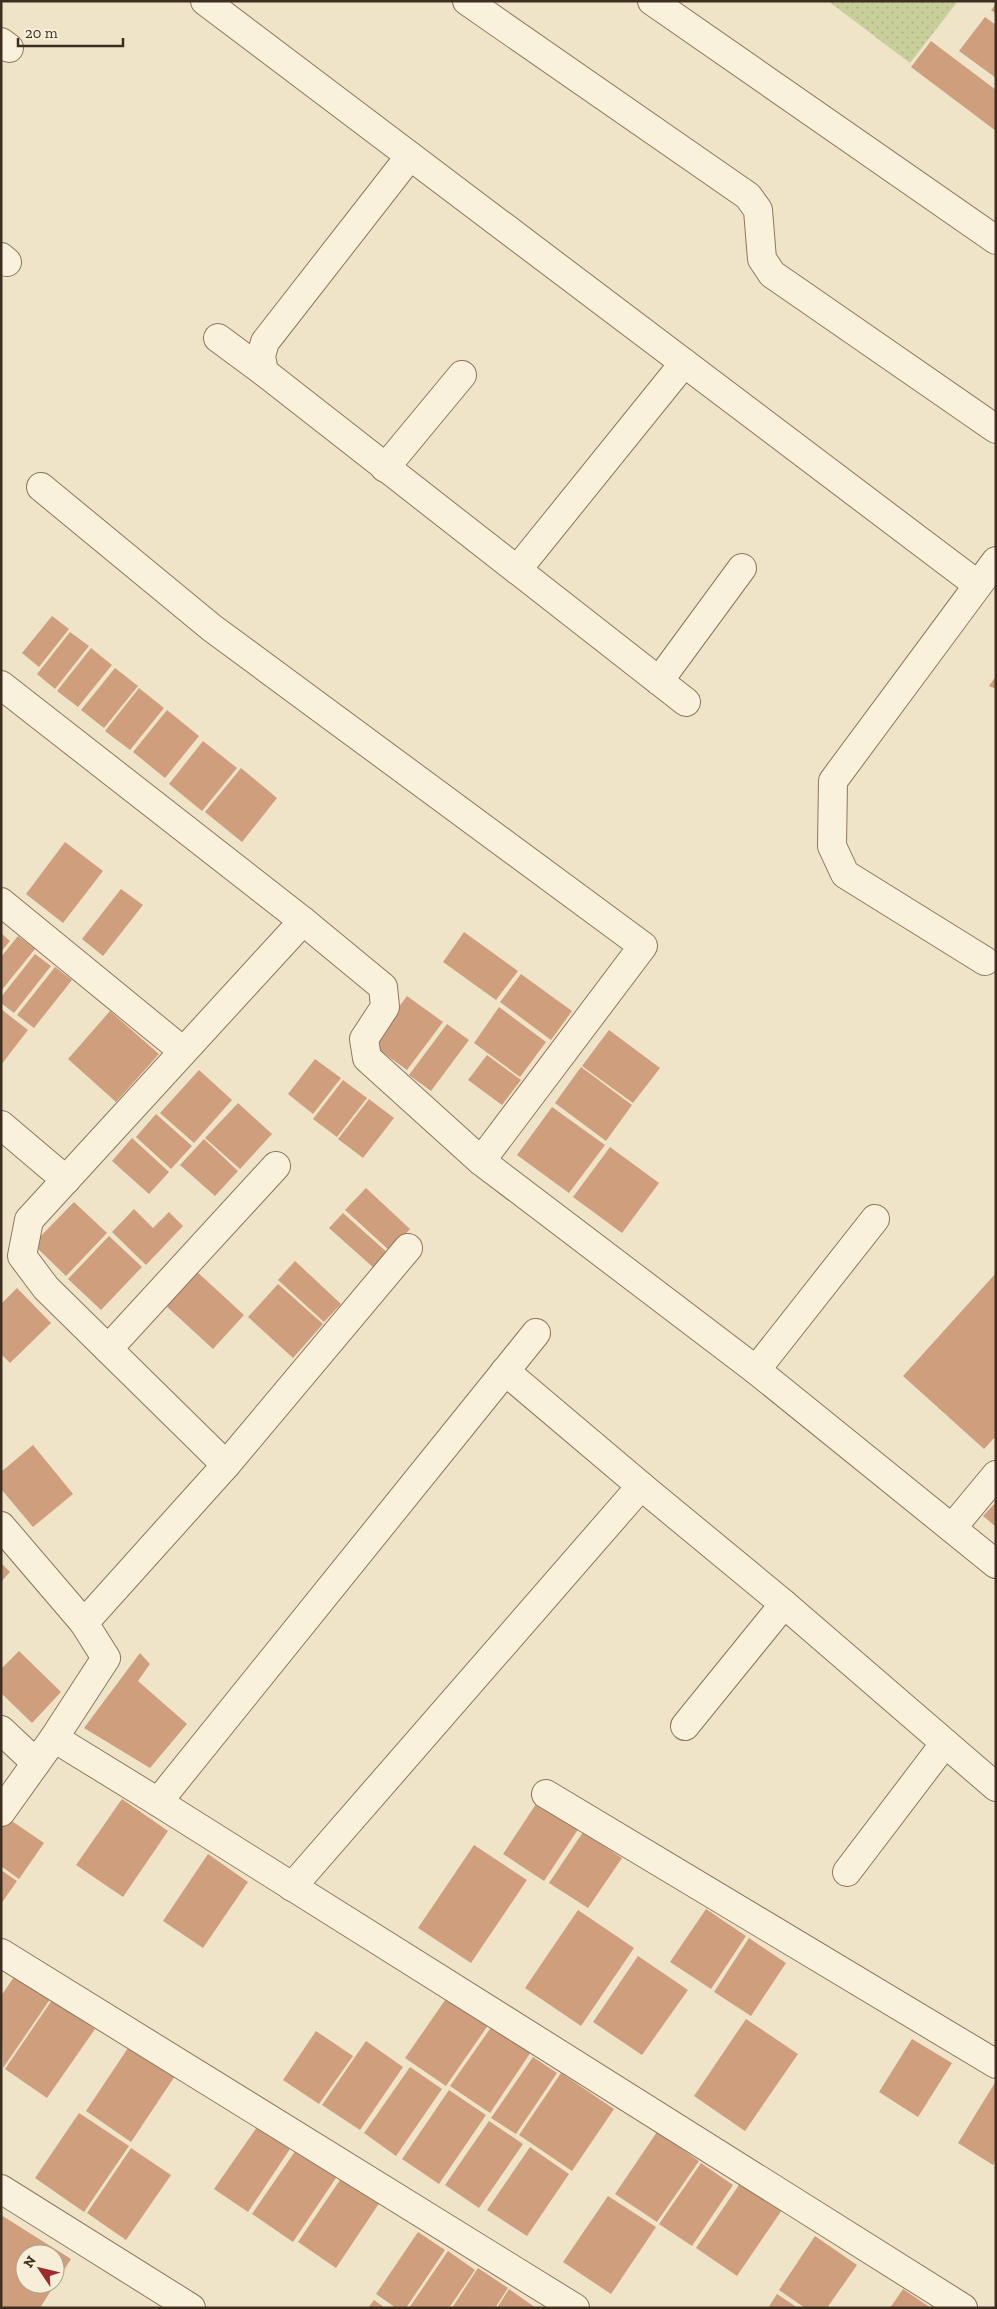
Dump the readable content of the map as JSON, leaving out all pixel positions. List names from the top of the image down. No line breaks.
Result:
{"scale_bar":"20 m","north":"top left"}
